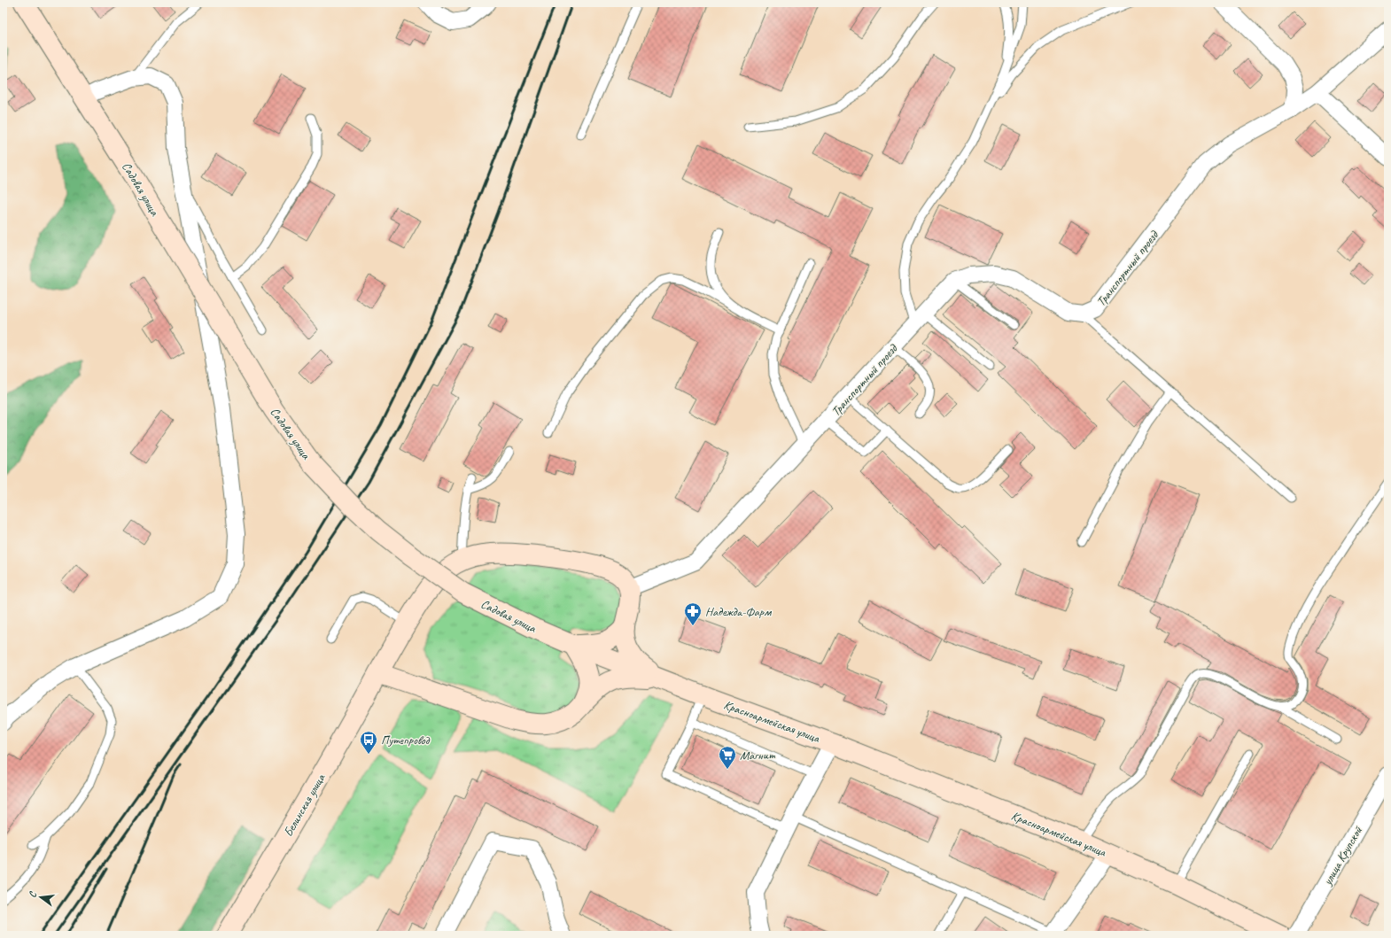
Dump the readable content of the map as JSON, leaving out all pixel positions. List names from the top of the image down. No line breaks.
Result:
{"streets":{"main road":["Садовая улица","Красноармейская улица","Белинская улица"],"street":["Транспортный проезд","улица Крупской"]},"crossings":[["Садовая улица","Красноармейская улица"],["Транспортный проезд","Белинская улица"]],"places":{"pharmacy":["Надежда-Фарм"],"bus stop":["Путепровод"],"supermarket":["Магнит"]},"north":"left"}
